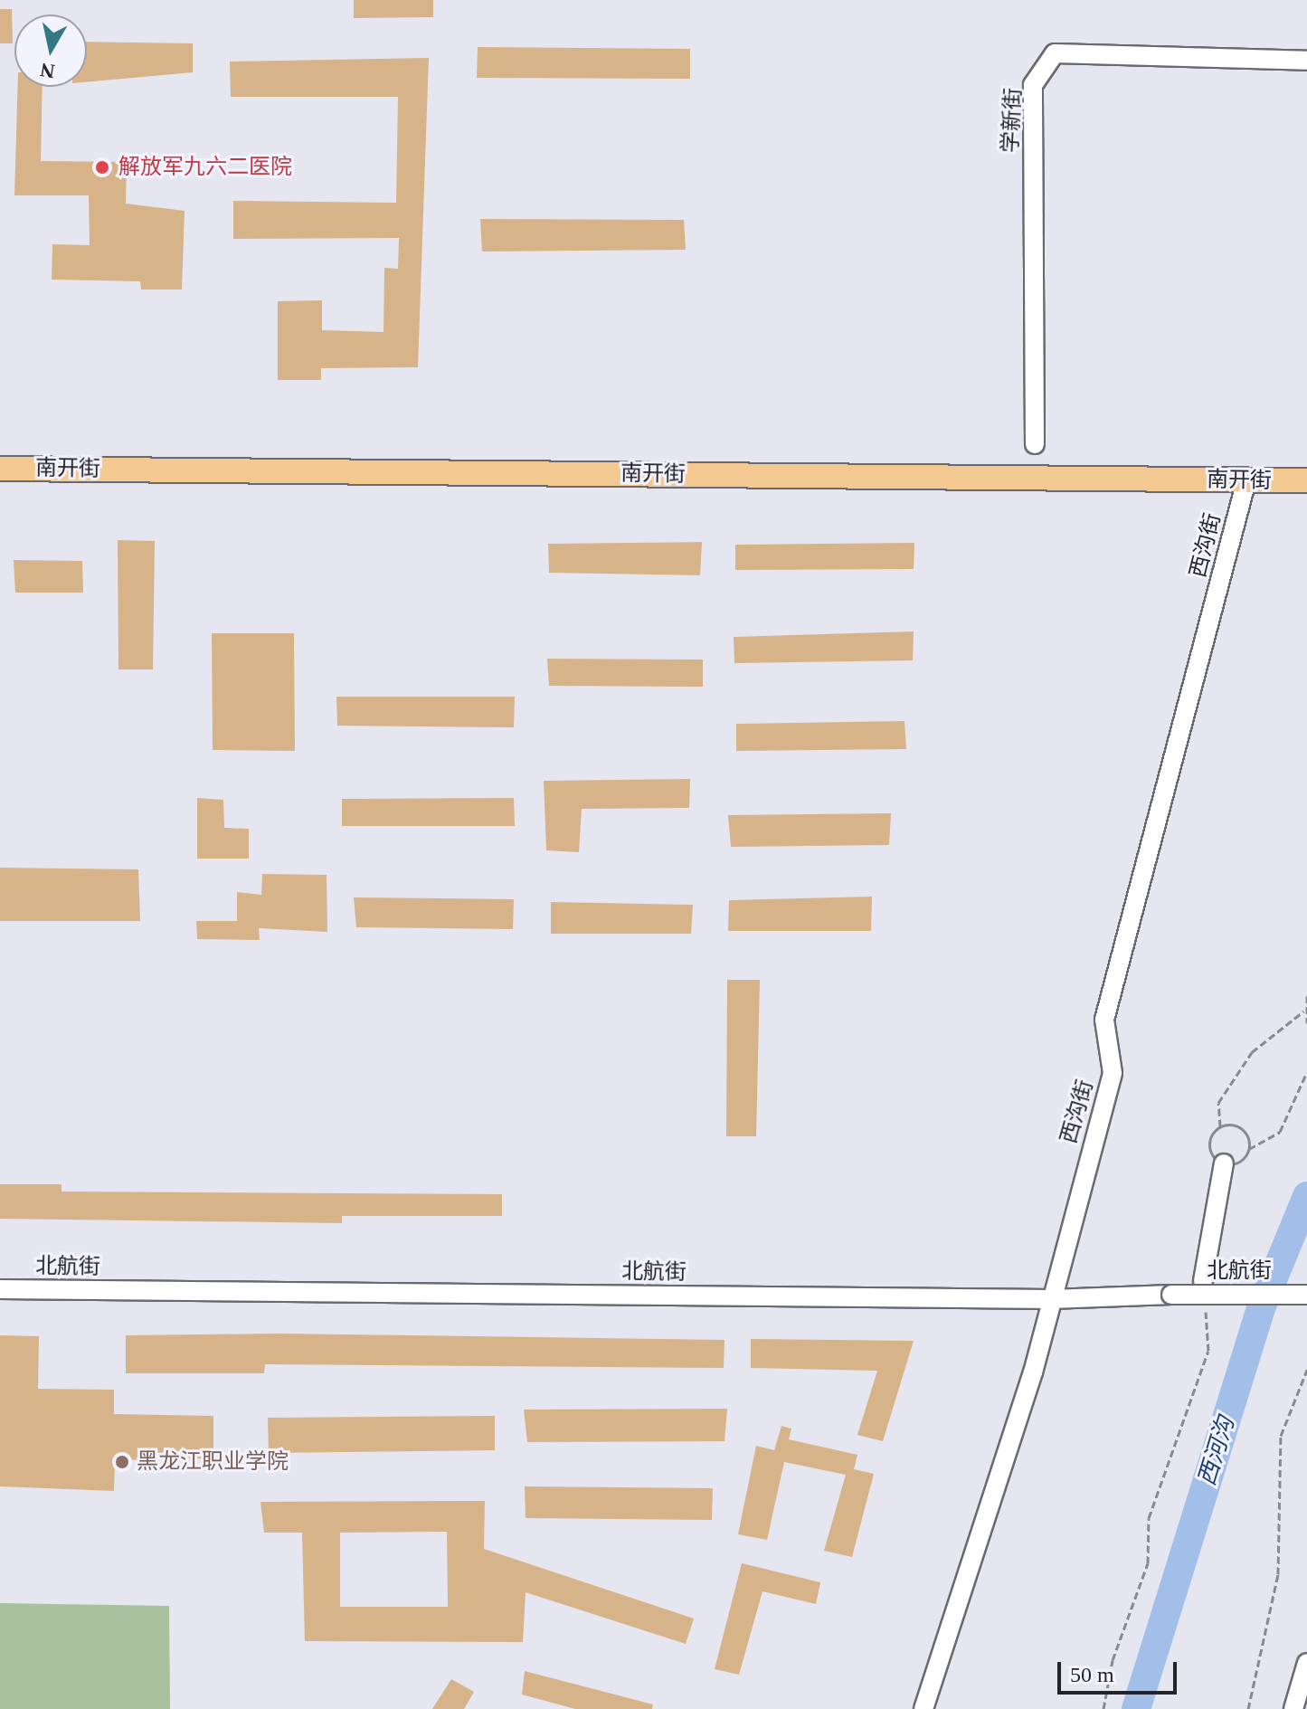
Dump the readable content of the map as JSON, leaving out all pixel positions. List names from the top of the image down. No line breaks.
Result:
{"streets":{"main road":["南开街"],"street":["学新街","西沟街","北航街"]},"crossings":[["南开街","西沟街"],["西沟街","北航街"]],"water":["西河沟"],"places":["解放军九六二医院","黑龙江职业学院"],"scale_bar":"50 m","north":"bottom"}
